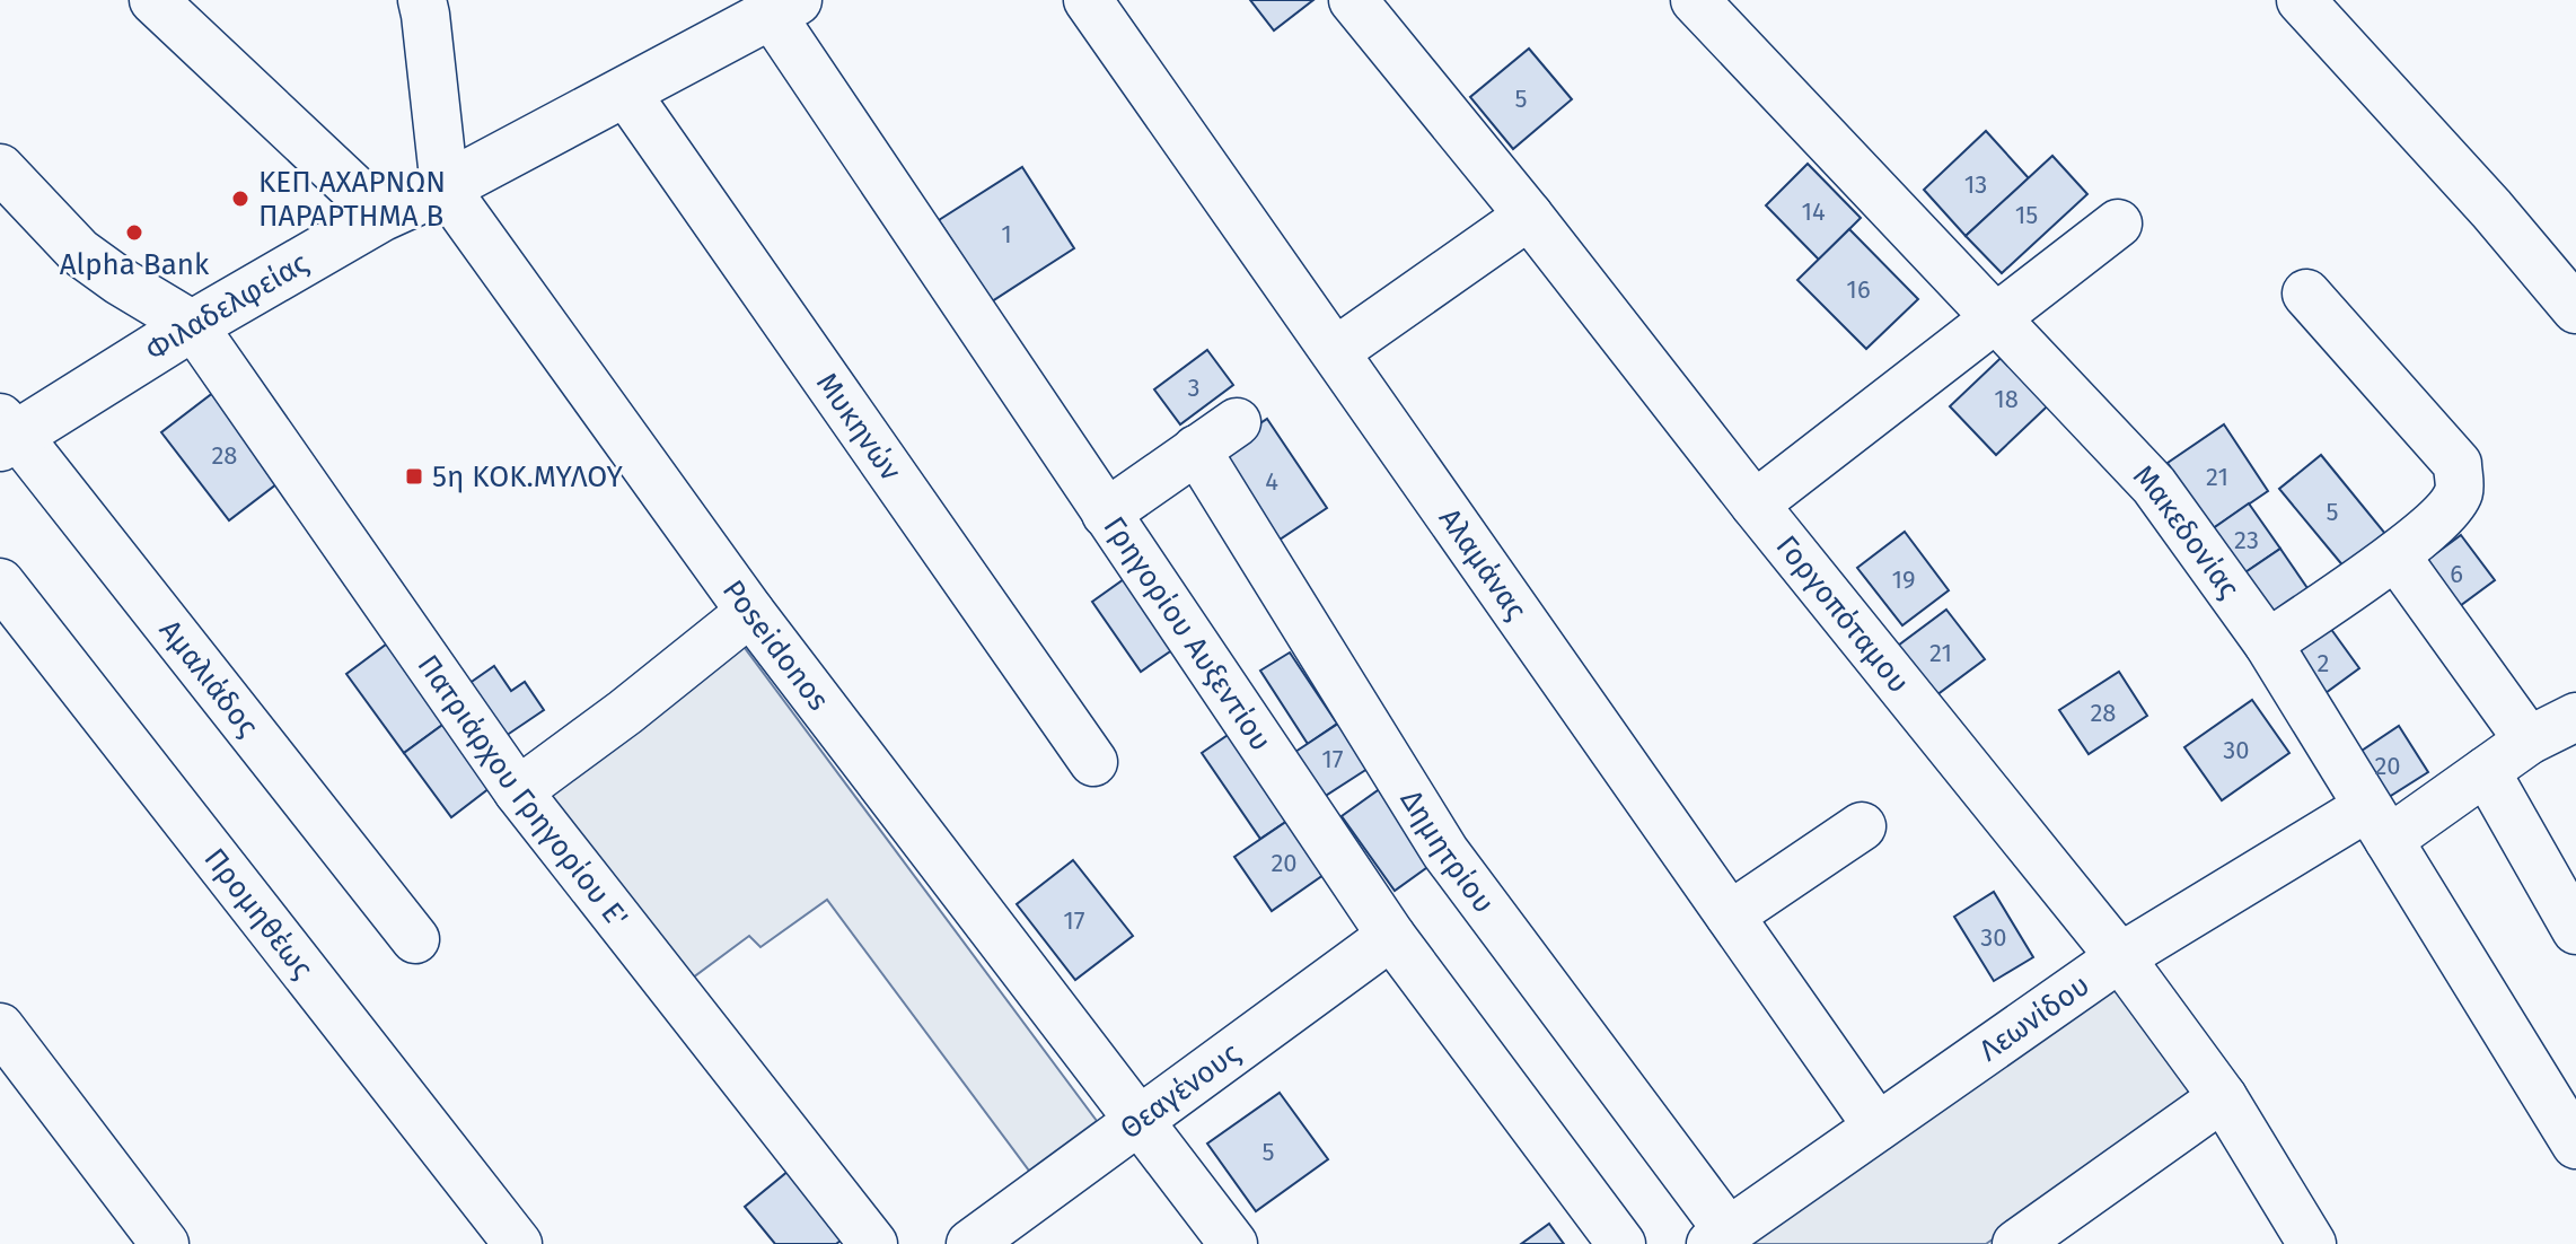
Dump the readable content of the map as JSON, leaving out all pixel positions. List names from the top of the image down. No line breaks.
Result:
{"streets":{"main road":["Φιλαδελφείας"],"street":["Μυκηνών","Μακεδονίας","Αλαμάνας","Γοργοπόταμου","Γρηγορίου Αυξεντίου","Poseidonos","Αμαλιάδος","Πατριάρχου Γρηγορίου E'","Δημητρίου","Προμηθέως","Λεωνίδου","Θεαγένους"]},"crossings":[["Φιλαδελφείας","Μυκηνών"],["Φιλαδελφείας","Γρηγορίου Αυξεντίου"],["Φιλαδελφείας","Poseidonos"],["Φιλαδελφείας","Αμαλιάδος"],["Φιλαδελφείας","Πατριάρχου Γρηγορίου E'"],["Μακεδονίας","Λεωνίδου"],["Αλαμάνας","Λεωνίδου"],["Γοργοπόταμου","Λεωνίδου"],["Γρηγορίου Αυξεντίου","Θεαγένους"],["Poseidonos","Θεαγένους"],["Δημητρίου","Λεωνίδου"]],"places":{"other":["ΚΕΠ ΑΧΑΡΝΩΝ ΠΑΡΑΡΤΗΜΑ Β","Alpha Bank"],"transit":["5η ΚΟΚ.ΜΥΛΟΥ"]},"house_numbers":["5","13","14","15","1","16","3","18","28","21","4","5","23","6","19","21","2","28","30","17","20","20","17","30","5"]}
